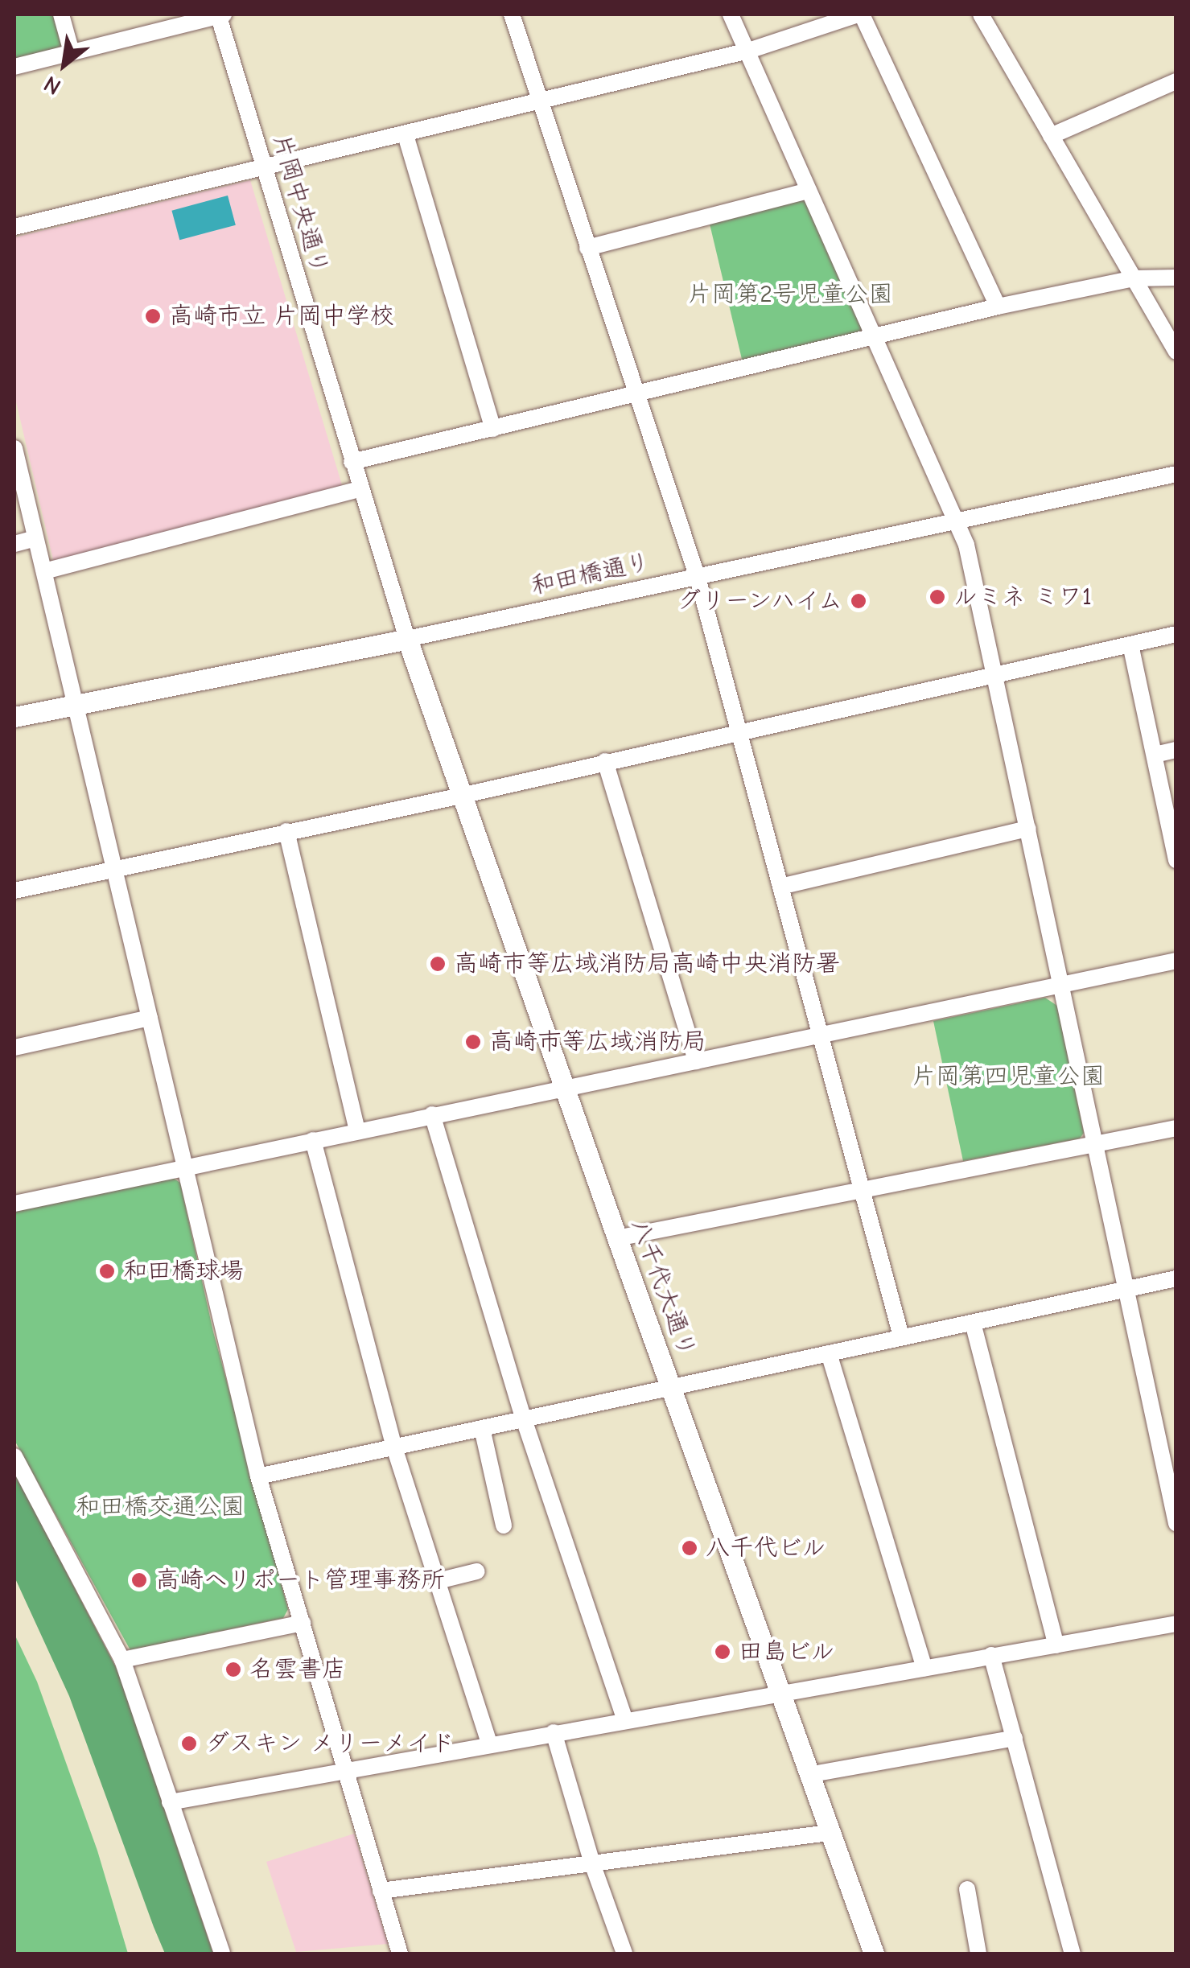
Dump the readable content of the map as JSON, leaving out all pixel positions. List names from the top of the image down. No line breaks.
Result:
{"streets":{"main road":["和田橋通り","八千代大通り"],"street":["片岡中央通り"]},"crossings":[["片岡中央通り","和田橋通り"],["片岡中央通り","八千代大通り"],["和田橋通り","八千代大通り"]],"parks":["片岡第2号児童公園","片岡第四児童公園","和田橋交通公園"],"places":["高崎市立 片岡中学校","ルミネ ミワ1","グリーンハイム","高崎市等広域消防局高崎中央消防署","高崎市等広域消防局","和田橋球場","八千代ビル","高崎ヘリポート管理事務所","田島ビル","名雲書店","ダスキン メリーメイド"],"north":"bottom left"}
